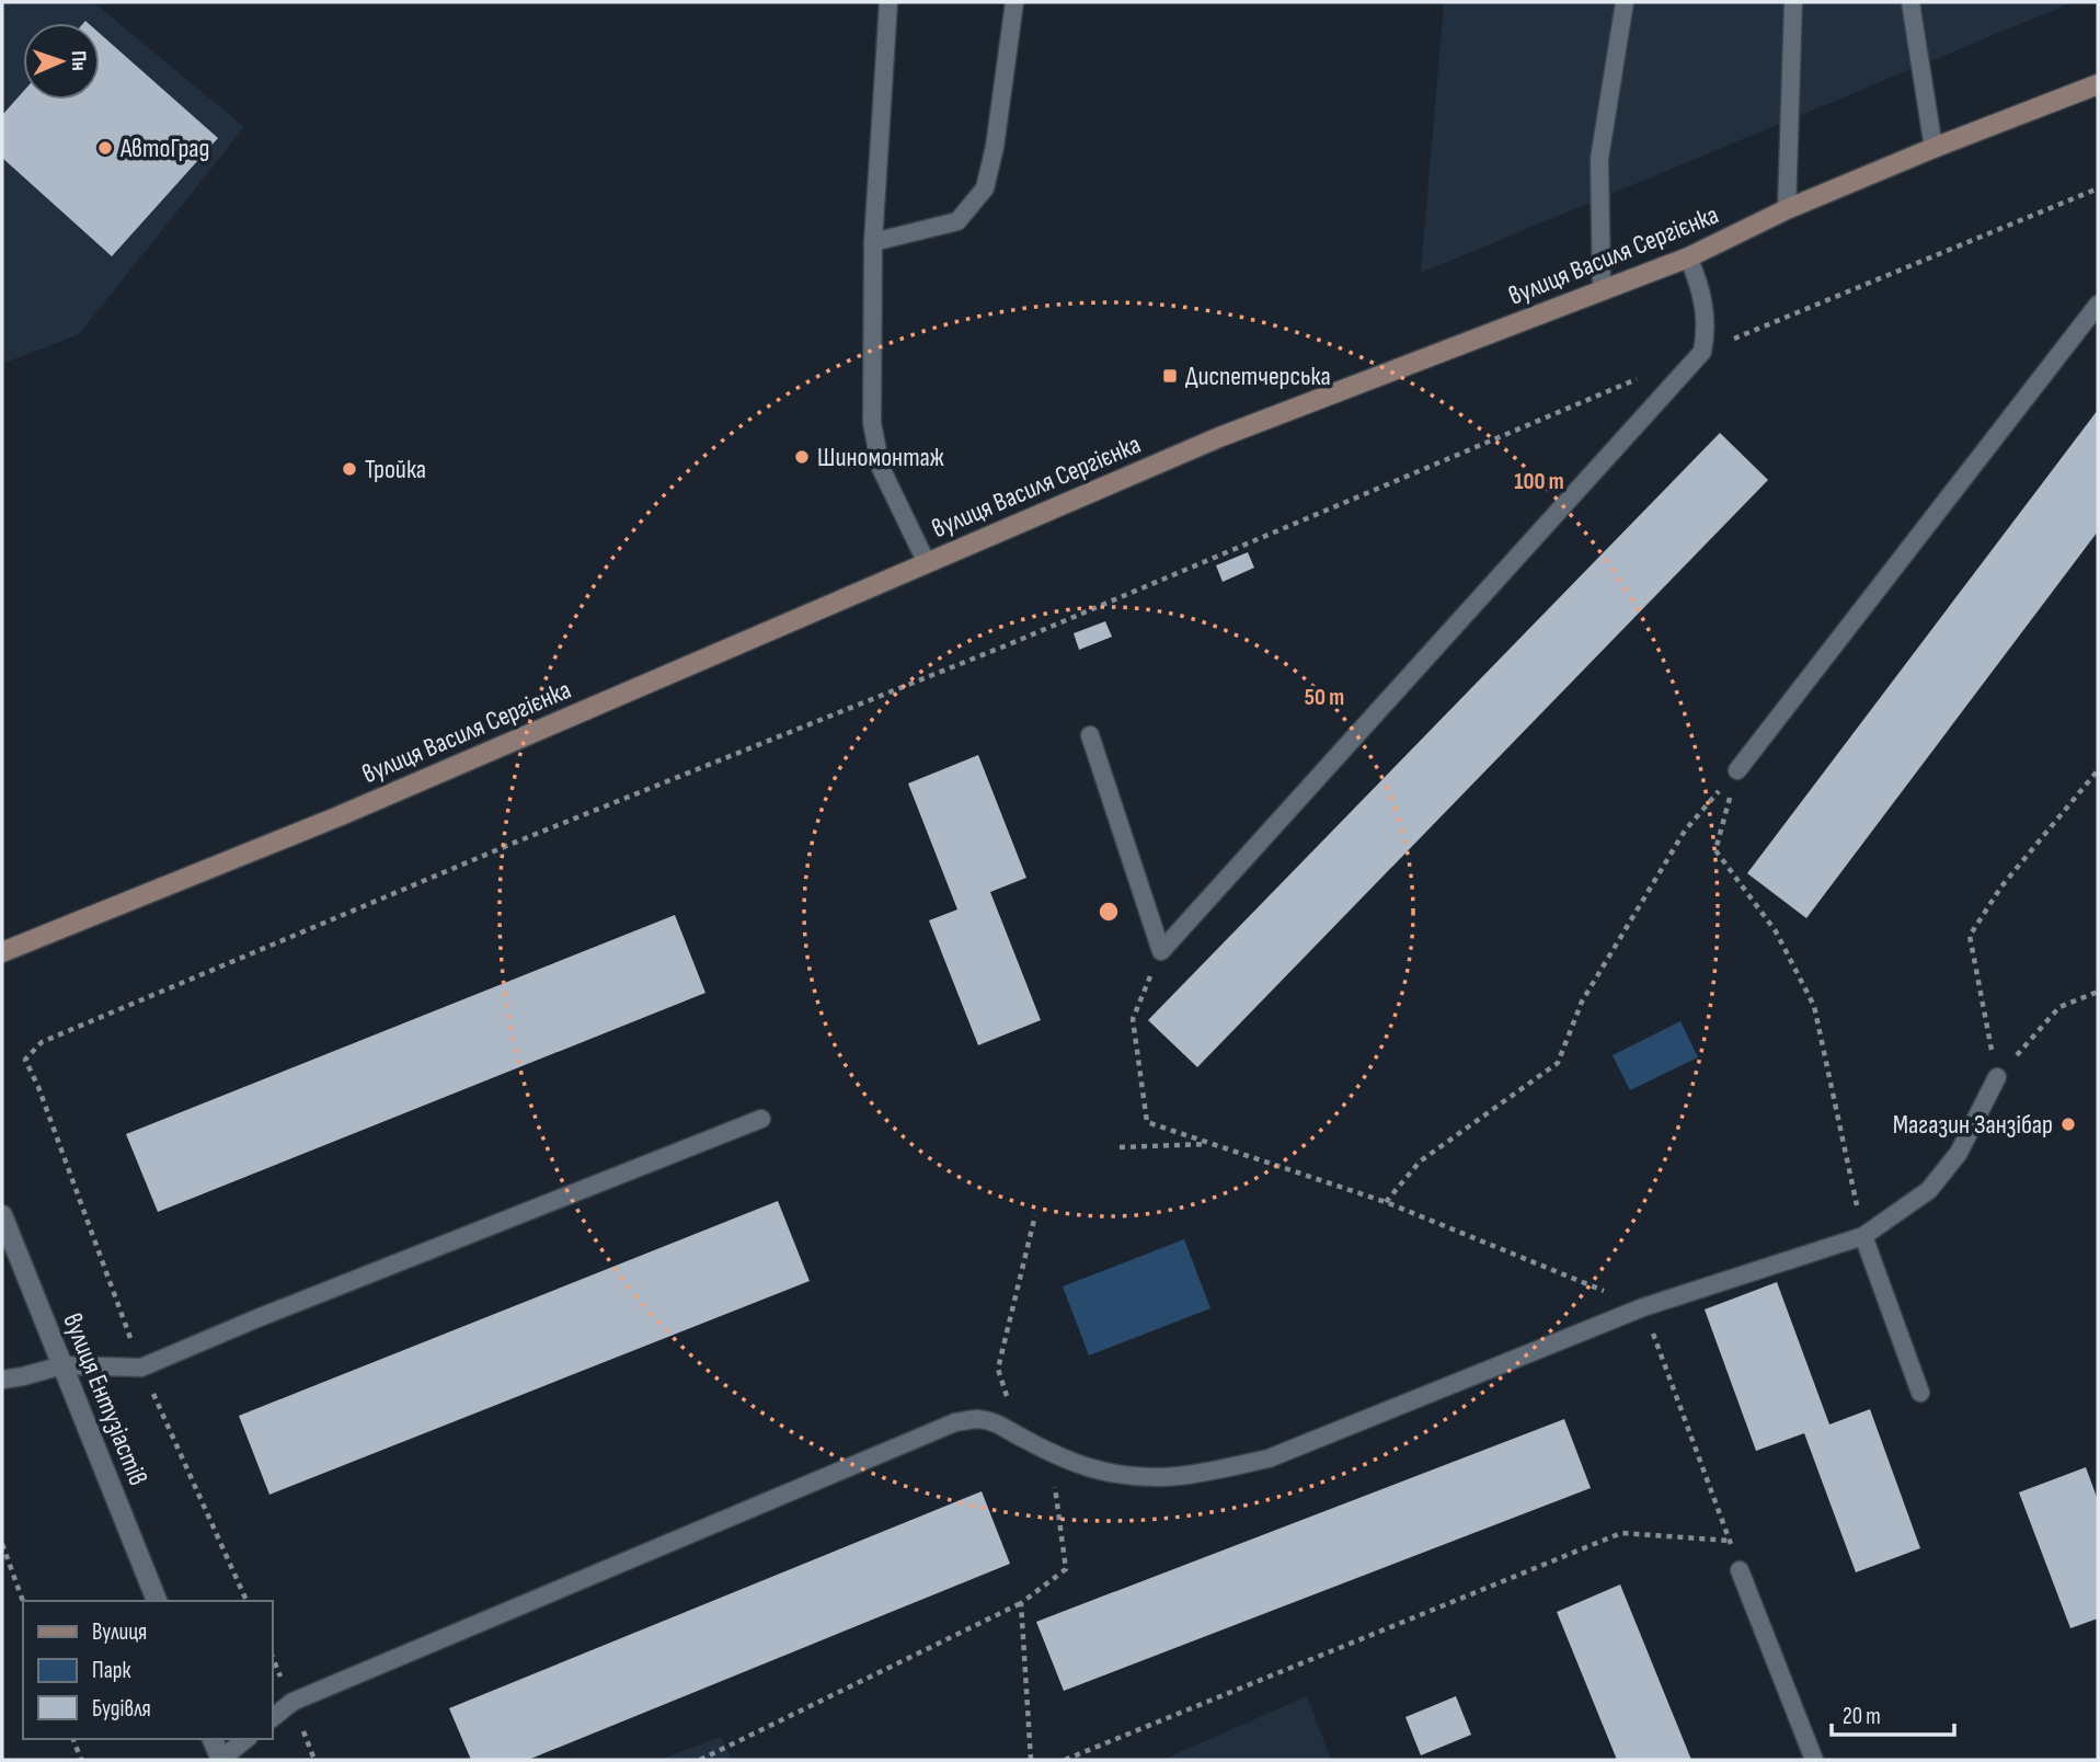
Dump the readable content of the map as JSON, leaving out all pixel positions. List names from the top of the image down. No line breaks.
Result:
{"streets":{"main road":["вулиця Василя Сергієнка"],"street":["вулиця Ентузіастів"]},"places":{"other":["АвтоГрад","Шиномонтаж","Тройка","Магазин Занзібар"],"transit":["Диспетчерська"]},"legend":["Вулиця","Парк","Будівля"],"scale_bar":"20 m","north":"right","rings":["100 m","50 m"]}
